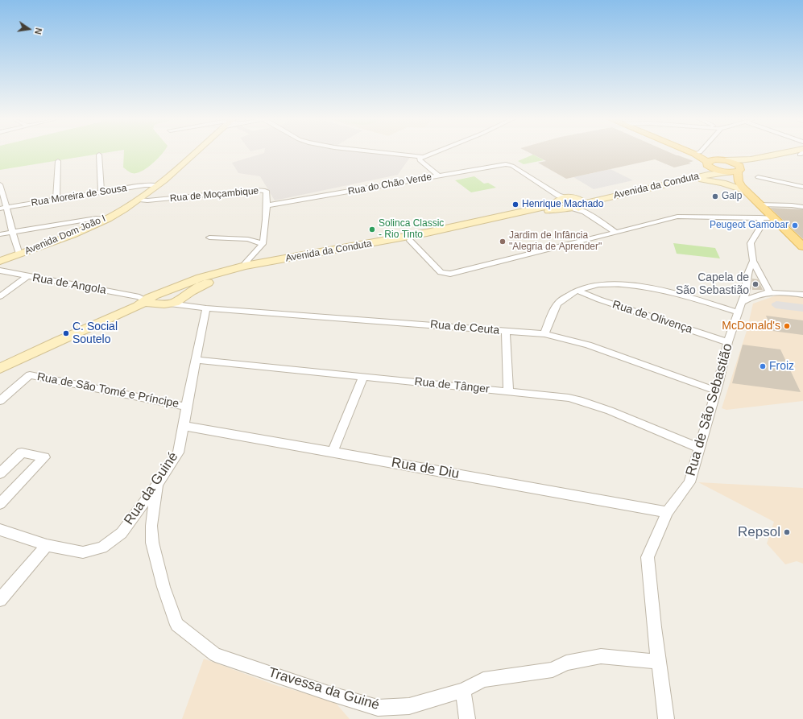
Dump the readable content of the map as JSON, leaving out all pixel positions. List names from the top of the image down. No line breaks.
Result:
{"streets":{"main road":["Avenida da Conduta","Avenida Dom João I","Rua de Angola"],"street":["Rua do Chão Verde","Rua de Moçambique","Rua Moreira de Sousa","Rua de Olivença","Rua de Ceuta","Rua de Tânger","Rua de São Tomé e Príncipe","Rua de São Sebastião","Rua de Diu","Rua da Guiné","Travessa da Guiné"]},"crossings":[["Rua do Chão Verde","Avenida da Conduta"],["Rua do Chão Verde","Rua de Moçambique"],["Avenida da Conduta","Rua de Angola"],["Rua de Moçambique","Avenida Dom João I"],["Rua Moreira de Sousa","Avenida Dom João I"],["Rua de Angola","Rua de Ceuta"],["Rua de Angola","Rua da Guiné"],["Rua de Olivença","Rua de São Sebastião"],["Rua de Ceuta","Rua de São Sebastião"],["Rua de Ceuta","Rua da Guiné"],["Rua de Tânger","Rua de São Sebastião"],["Rua de Tânger","Rua da Guiné"],["Rua de São Tomé e Príncipe","Rua da Guiné"],["Rua de São Sebastião","Rua de Diu"],["Rua de São Sebastião","Travessa da Guiné"],["Rua de Diu","Rua da Guiné"],["Rua da Guiné","Travessa da Guiné"]],"places":["Galp","Henrique Machado","Peugeot Gamobar","Solinca Classic - Rio Tinto","Jardim de Infância \"Alegria de Aprender\"","Capela de São Sebastião","McDonald's","C. Social Soutelo","Froiz","Repsol"],"north":"right"}
